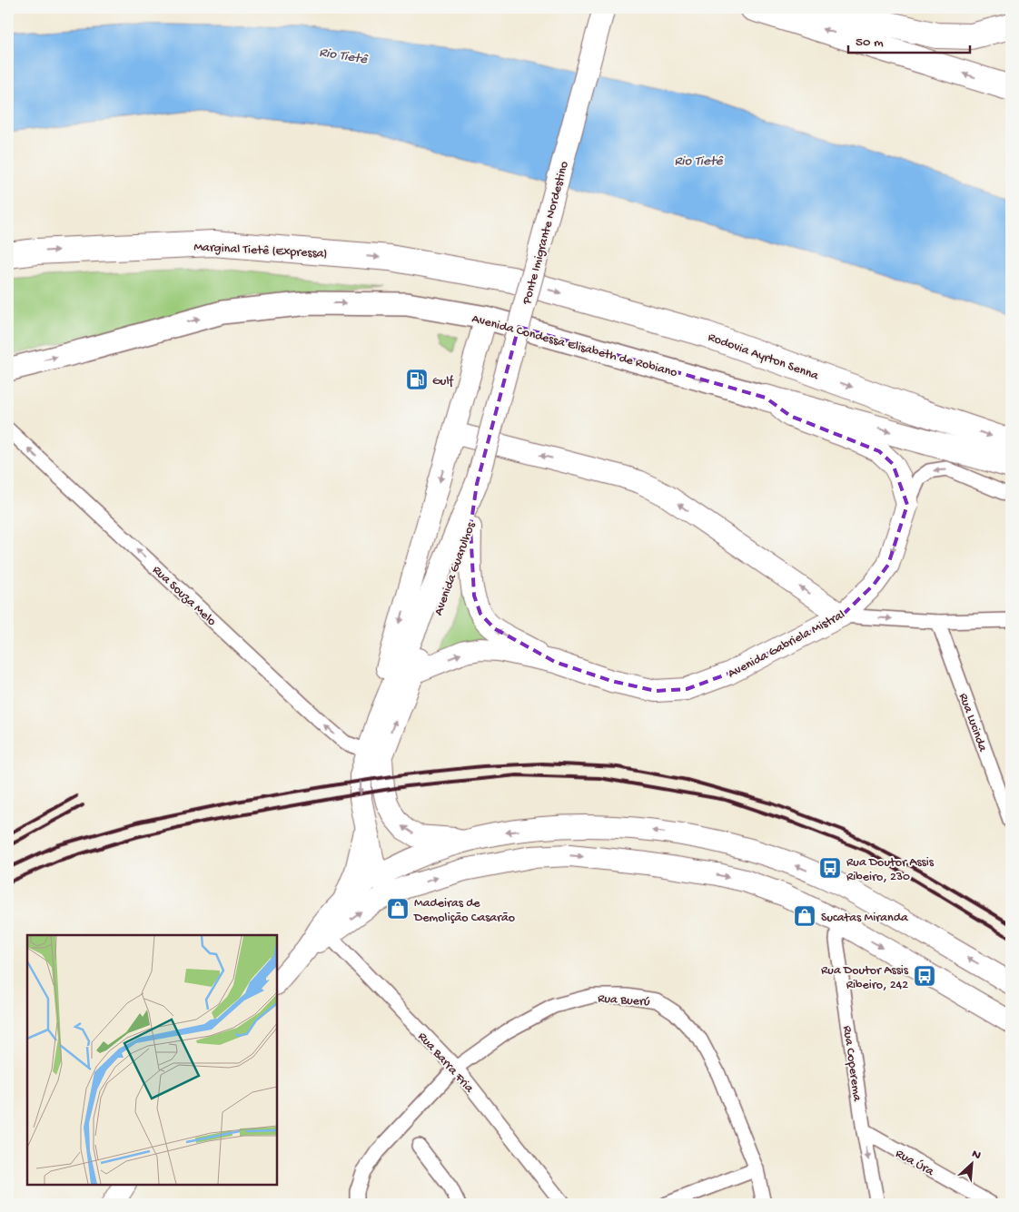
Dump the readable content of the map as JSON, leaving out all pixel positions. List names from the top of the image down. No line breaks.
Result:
{"streets":{"highway":["Marginal Tietê (Expressa)","Avenida Condessa Elisabeth de Robiano","Rodovia Ayrton Senna"],"main road":["Ponte Imigrante Nordestino","Avenida Guarulhos","Avenida Gabriela Mistral"],"street":["Rua Souza Melo","Rua Lucinda","Rua Buerú","Rua Barra Fria","Rua Coperema","Rua Úra"]},"crossings":[["Ponte Imigrante Nordestino","Avenida Guarulhos"],["Marginal Tietê (Expressa)","Rodovia Ayrton Senna"],["Avenida Condessa Elisabeth de Robiano","Avenida Guarulhos"],["Avenida Guarulhos","Rua Souza Melo"],["Avenida Guarulhos","Avenida Gabriela Mistral"],["Rua Buerú","Rua Barra Fria"],["Rua Coperema","Rua Úra"]],"one_way":["Marginal Tietê (Expressa)","Avenida Condessa Elisabeth de Robiano","Rua Souza Melo"],"water":["Rio Tietê"],"places":{"fuel station":["Gulf"],"bus stop":["Rua Doutor Assis Ribeiro, 230","Rua Doutor Assis Ribeiro, 242"],"shop":["Madeiras de Demolição Casarão","Sucatas Miranda"]},"scale_bar":"50 m","north":"top right"}
